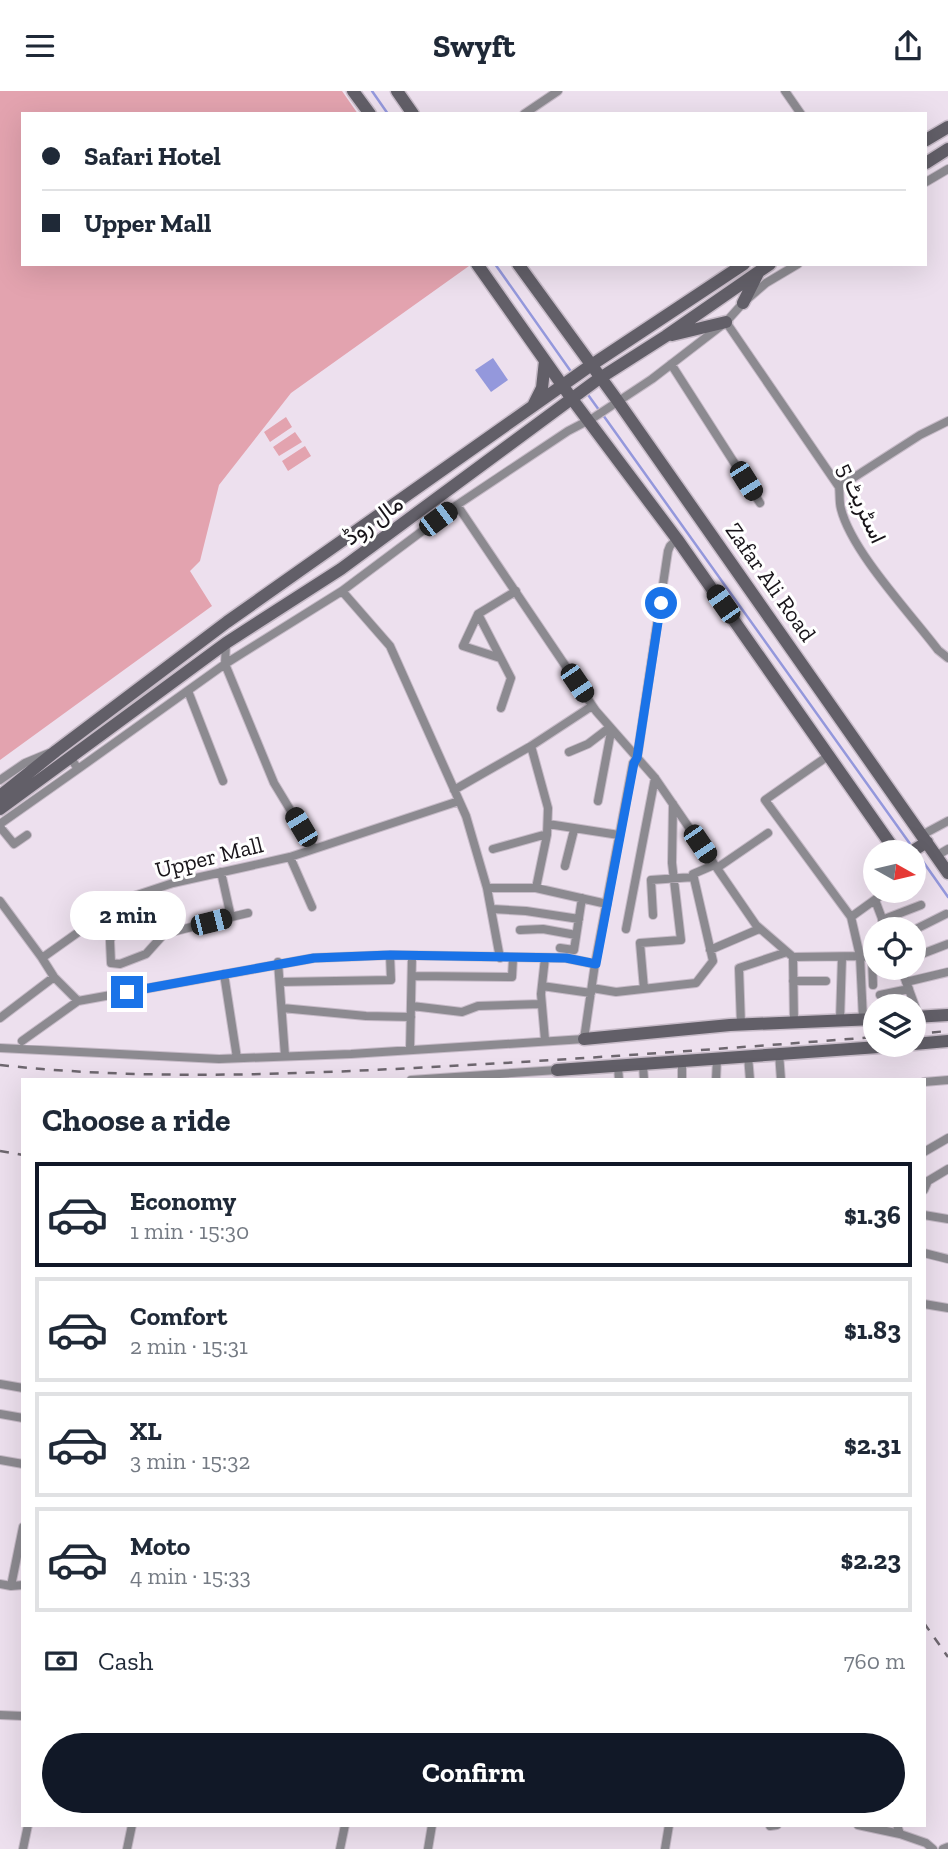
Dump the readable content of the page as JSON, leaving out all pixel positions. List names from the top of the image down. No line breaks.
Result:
{"streets":{"street":["اسٹریٹ 5","مال روڈ","Zafar Ali Road","Upper Mall"]},"crossings":[["مال روڈ","Zafar Ali Road"]],"north":"right","page":{"header":"Swyft","banner":["Safari Hotel","Upper Mall"],"bubble":"2 min","heading":"Choose a ride","list":[{"name":"Economy","note":"1 min · 15:30","value":"$1.36"},{"name":"Comfort","note":"2 min · 15:31","value":"$1.83"},{"name":"XL","note":"3 min · 15:32","value":"$2.31"},{"name":"Moto","note":"4 min · 15:33","value":"$2.23"}],"pay":["Cash","760 m"],"buttons":"Confirm"}}
